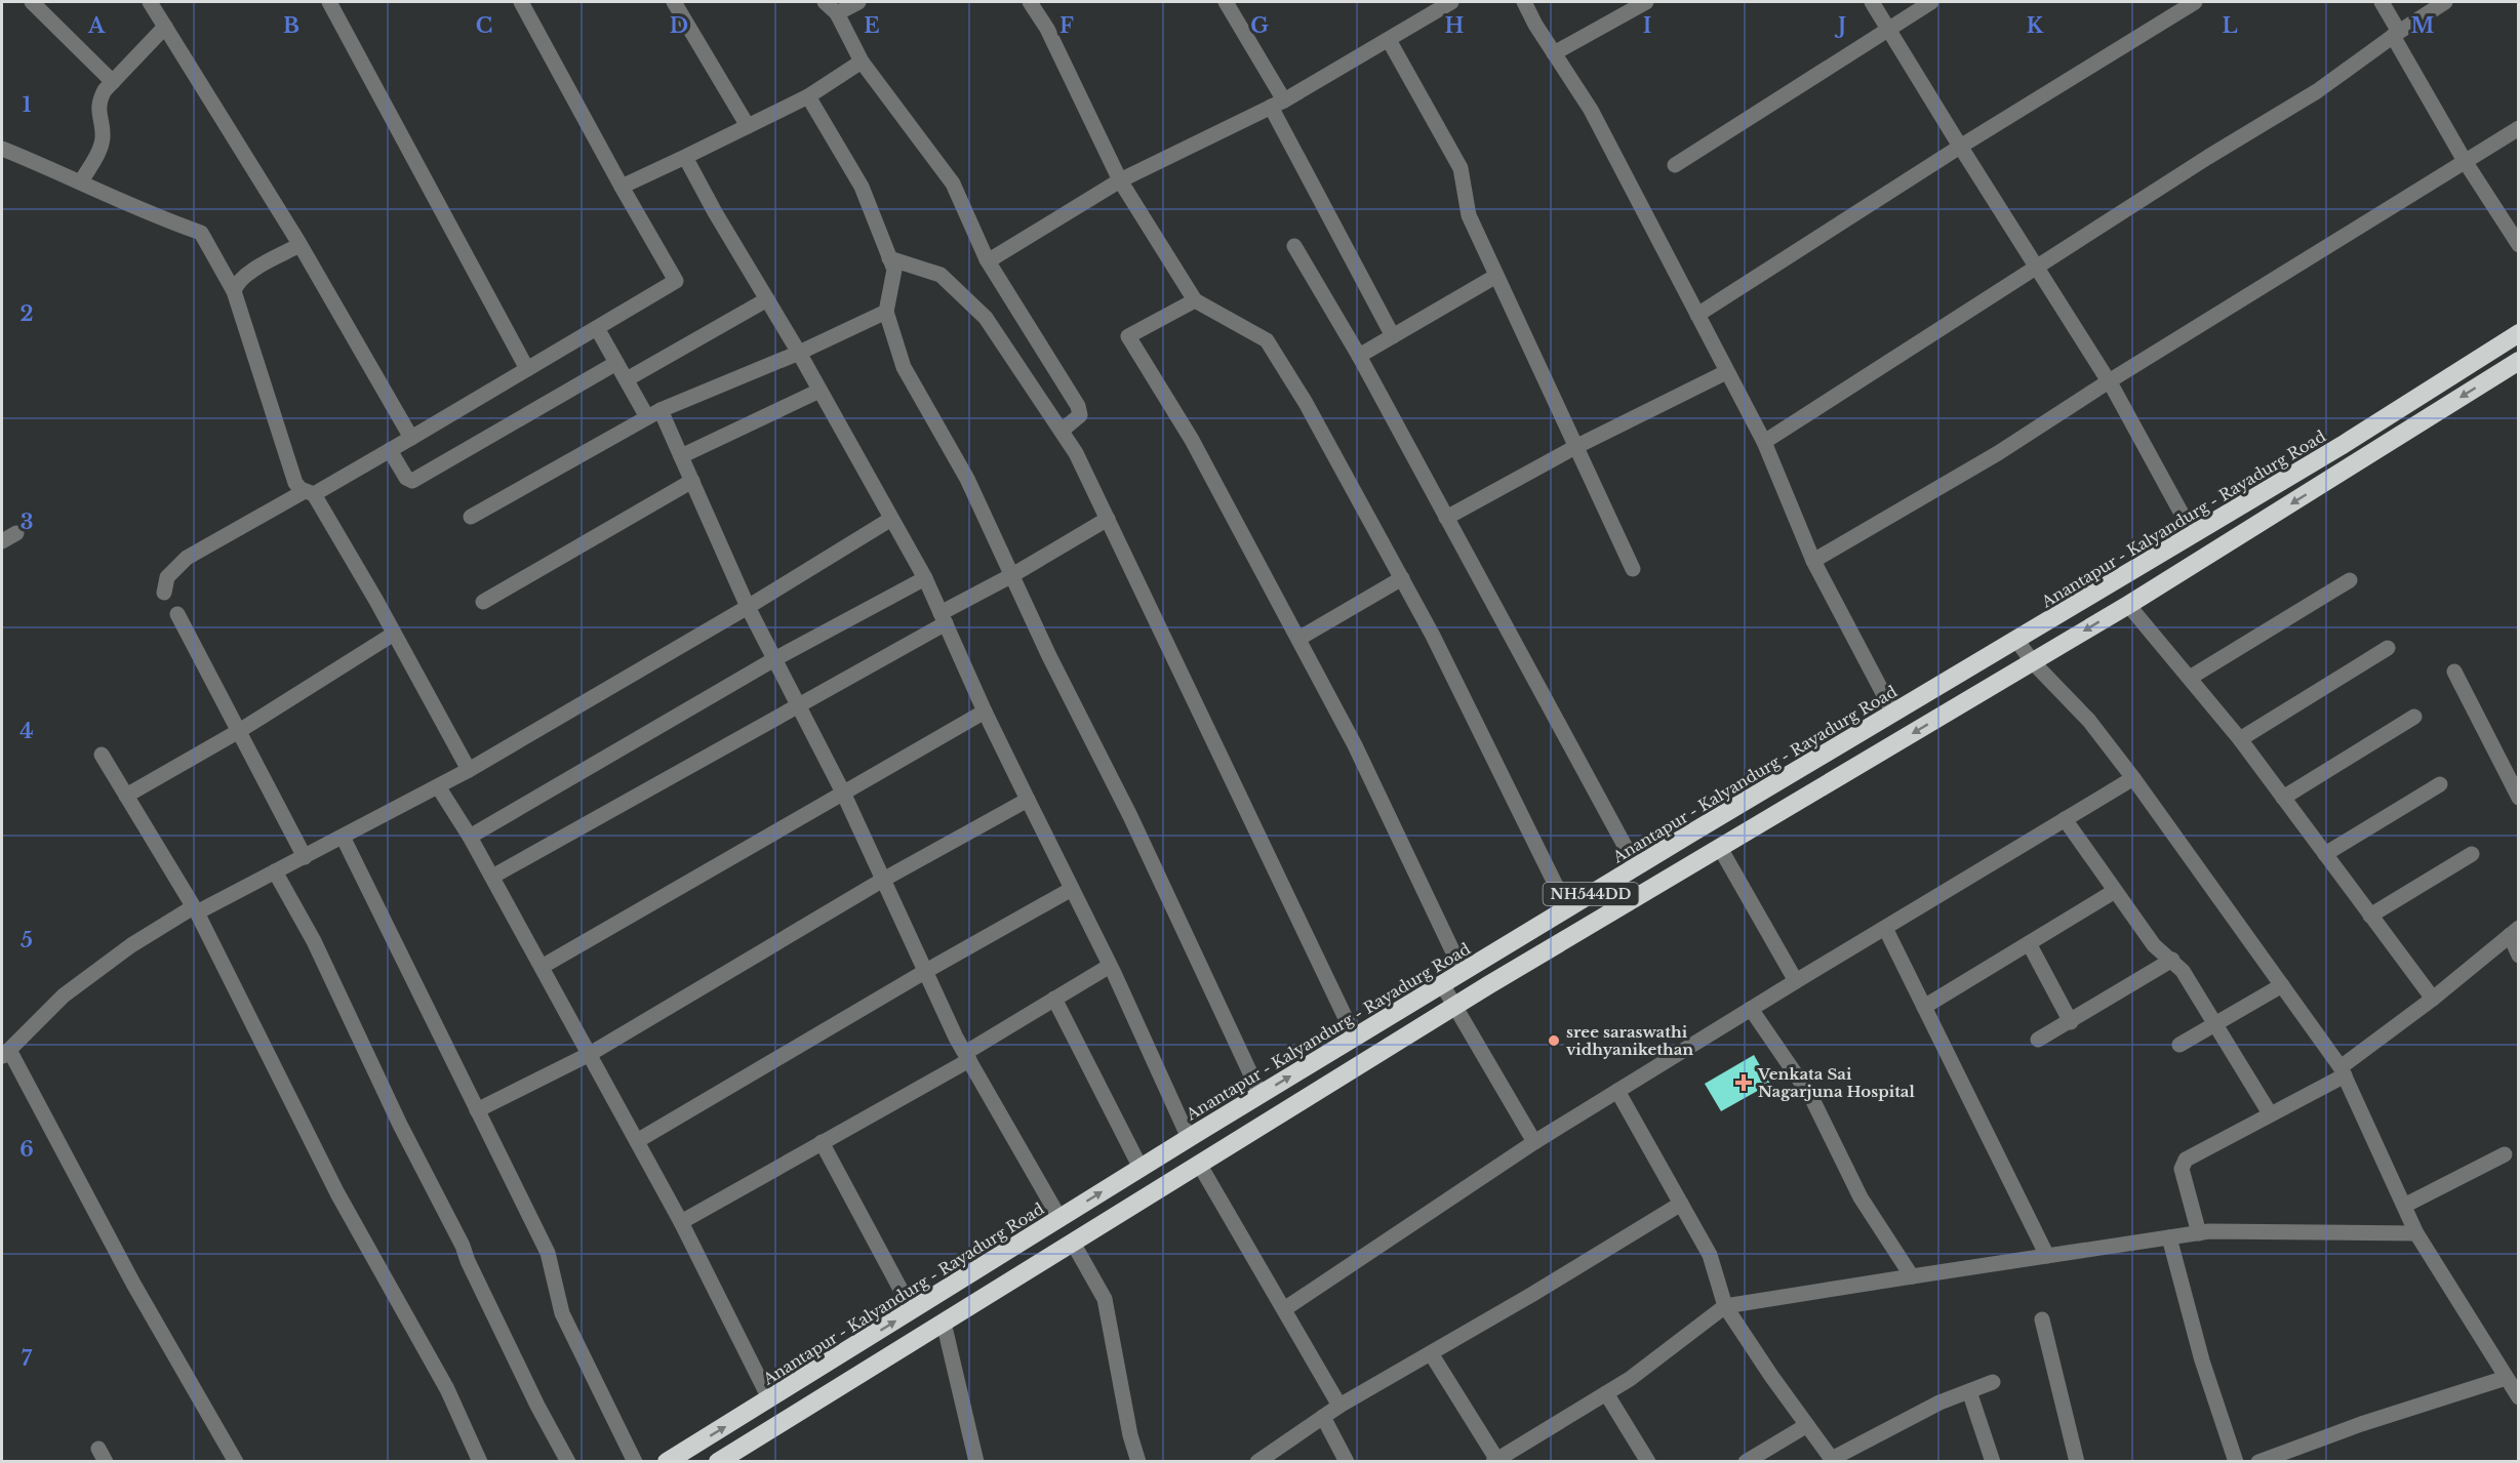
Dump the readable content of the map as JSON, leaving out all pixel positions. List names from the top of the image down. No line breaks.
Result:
{"streets":{"highway":["Anantapur - Kalyandurg - Rayadurg Road","NH544DD"]},"places":{"other":["sree saraswathi vidhyanikethan"],"health":["Venkata Sai Nagarjuna Hospital"]},"grid":{"columns":["A","B","C","D","E","F","G","H","I","J","K","L","M"],"rows":["1","2","3","4","5","6","7"]}}
